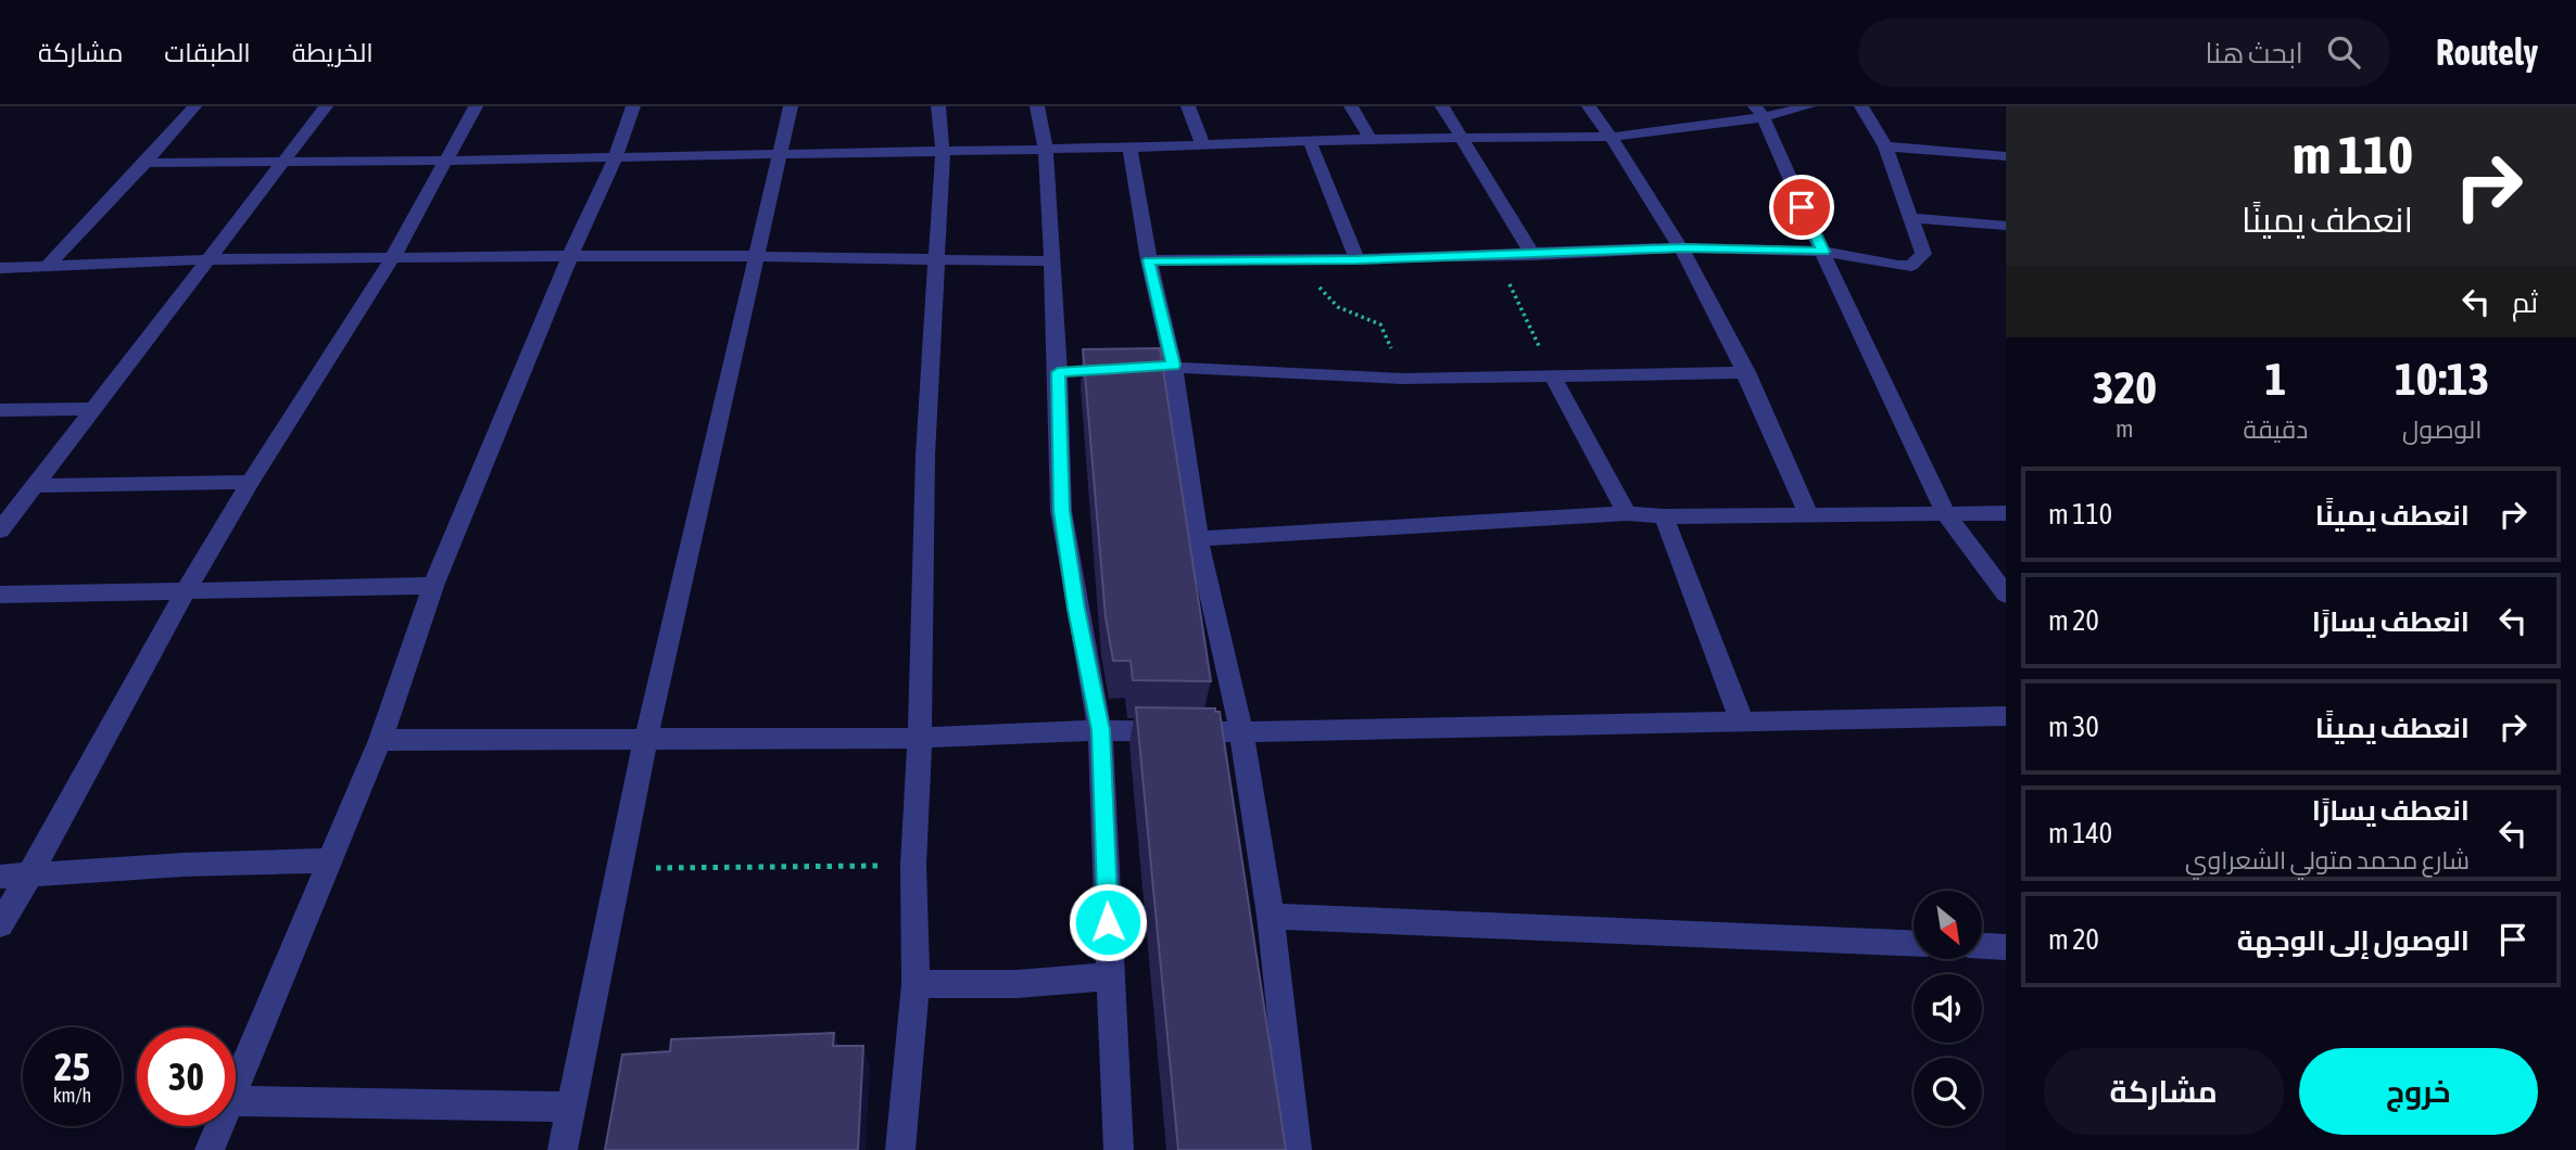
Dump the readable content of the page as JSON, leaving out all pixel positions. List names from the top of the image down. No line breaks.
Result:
{"north":"bottom right","page":{"header":"Routely","search":"ابحث هنا","nav":["الخريطة","الطبقات","مشاركة"],"turn":["110 m","انعطف يمينًا"],"then":"ثم","eta":["10:13","الوصول","1","دقيقة","320","m"],"list":[{"name":"انعطف يمينًا","value":"110 m"},{"name":"انعطف يسارًا","value":"20 m"},{"name":"انعطف يمينًا","value":"30 m"},{"name":"انعطف يسارًا","note":"شارع محمد متولي الشعراوي","value":"140 m"},{"name":"الوصول إلى الوجهة","value":"20 m"}],"speed":"25 km/h","limit":"30","buttons":["خروج","مشاركة"]}}
